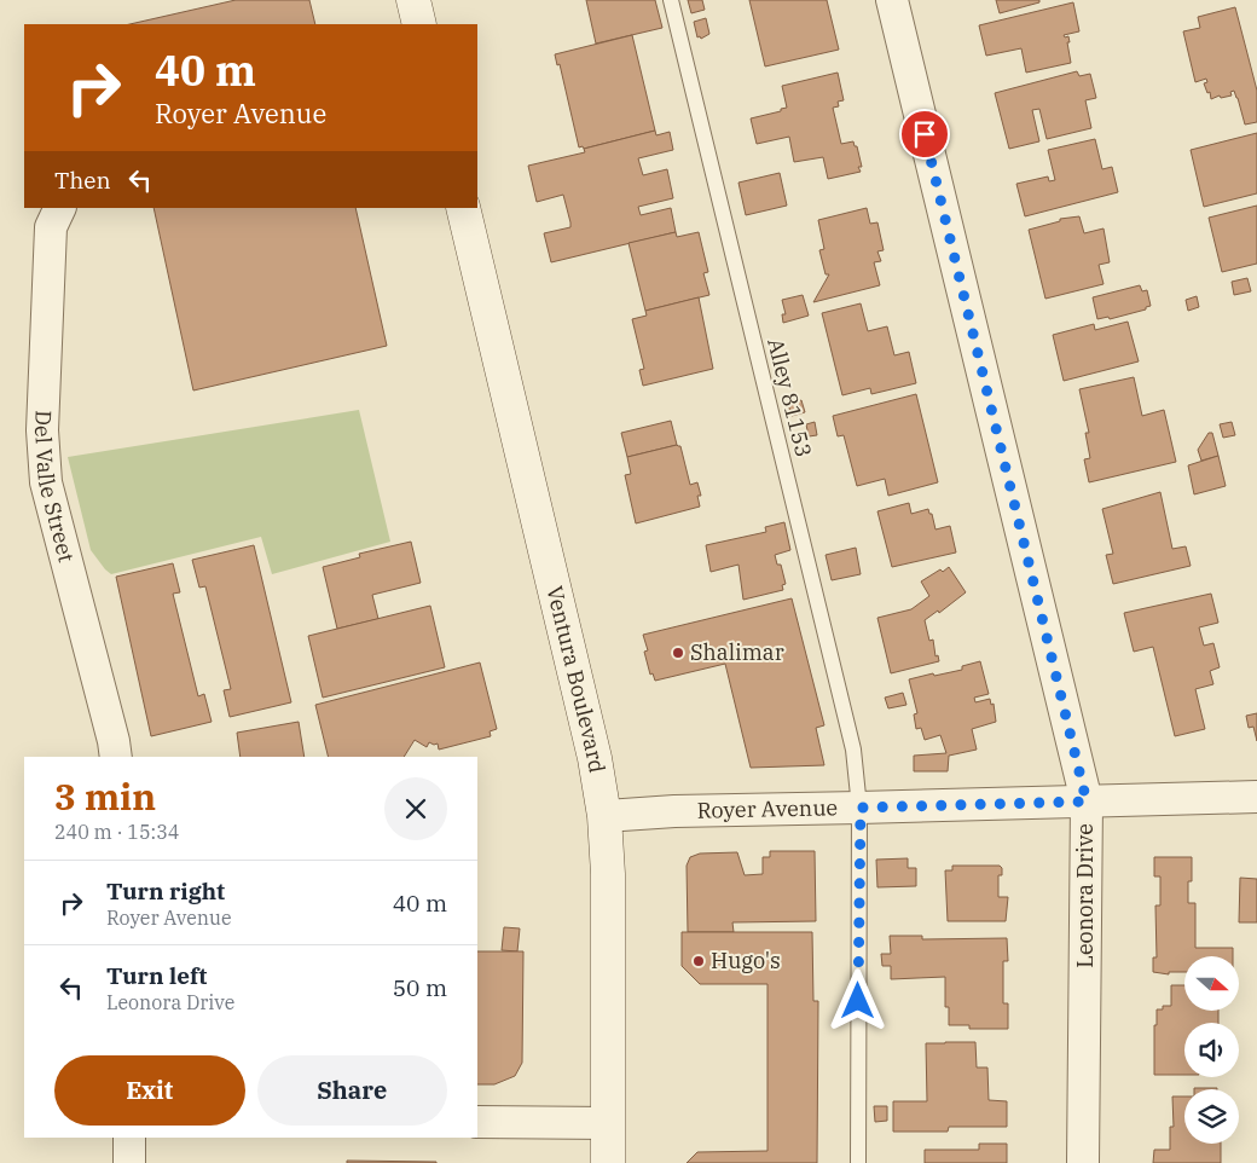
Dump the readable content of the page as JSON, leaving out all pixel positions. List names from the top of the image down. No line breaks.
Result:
{"streets":{"main road":["Ventura Boulevard"],"street":["Del Valle Street","Royer Avenue","Leonora Drive"],"lane":["Alley 81153"]},"crossings":[["Alley 81153","Royer Avenue"],["Ventura Boulevard","Royer Avenue"],["Royer Avenue","Leonora Drive"]],"places":["Shalimar","Hugo's"],"north":"right","page":{"turn":["40 m","Royer Avenue"],"then":"Then","heading":["3 min","240 m · 15:34"],"list":[{"name":"Turn right","note":"Royer Avenue","value":"40 m"},{"name":"Turn left","note":"Leonora Drive","value":"50 m"}],"buttons":["Exit","Share"]}}
